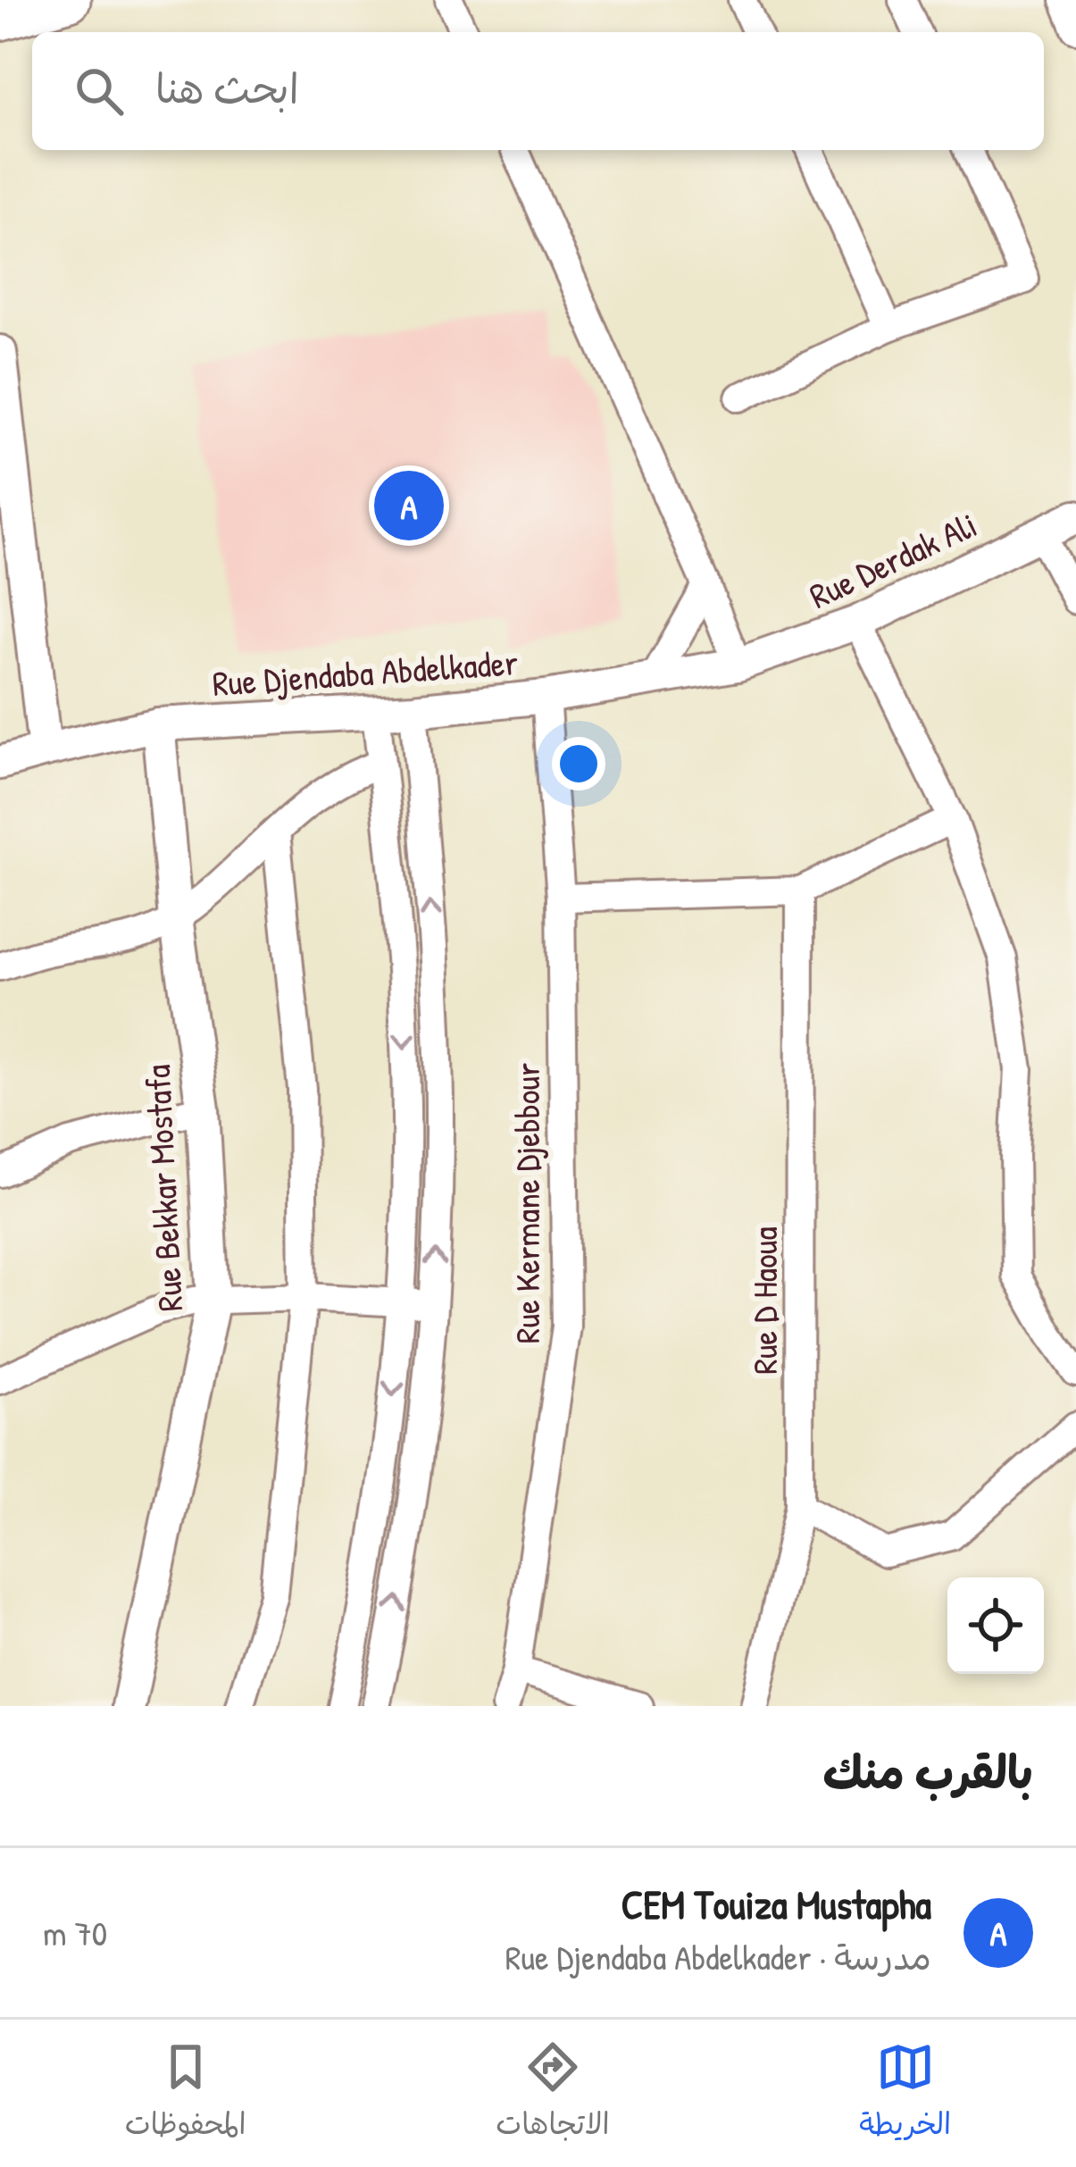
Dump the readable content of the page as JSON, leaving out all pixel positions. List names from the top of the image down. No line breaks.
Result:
{"streets":{"street":["Rue Derdak Ali","Rue Djendaba Abdelkader","Rue Bekkar Mostafa","Rue Kermane Djebbour","Rue D Haoua"]},"crossings":[["Rue Derdak Ali","Rue Djendaba Abdelkader"],["Rue Djendaba Abdelkader","Rue Bekkar Mostafa"],["Rue Djendaba Abdelkader","Rue Kermane Djebbour"]],"page":{"search":"ابحث هنا","pins":"A","heading":"بالقرب منك","list":[{"mark":"A","name":"CEM Touiza Mustapha","note":"مدرسة · Rue Djendaba Abdelkader","value":"70 m"}],"nav":["الخريطة","الاتجاهات","المحفوظات"]}}
